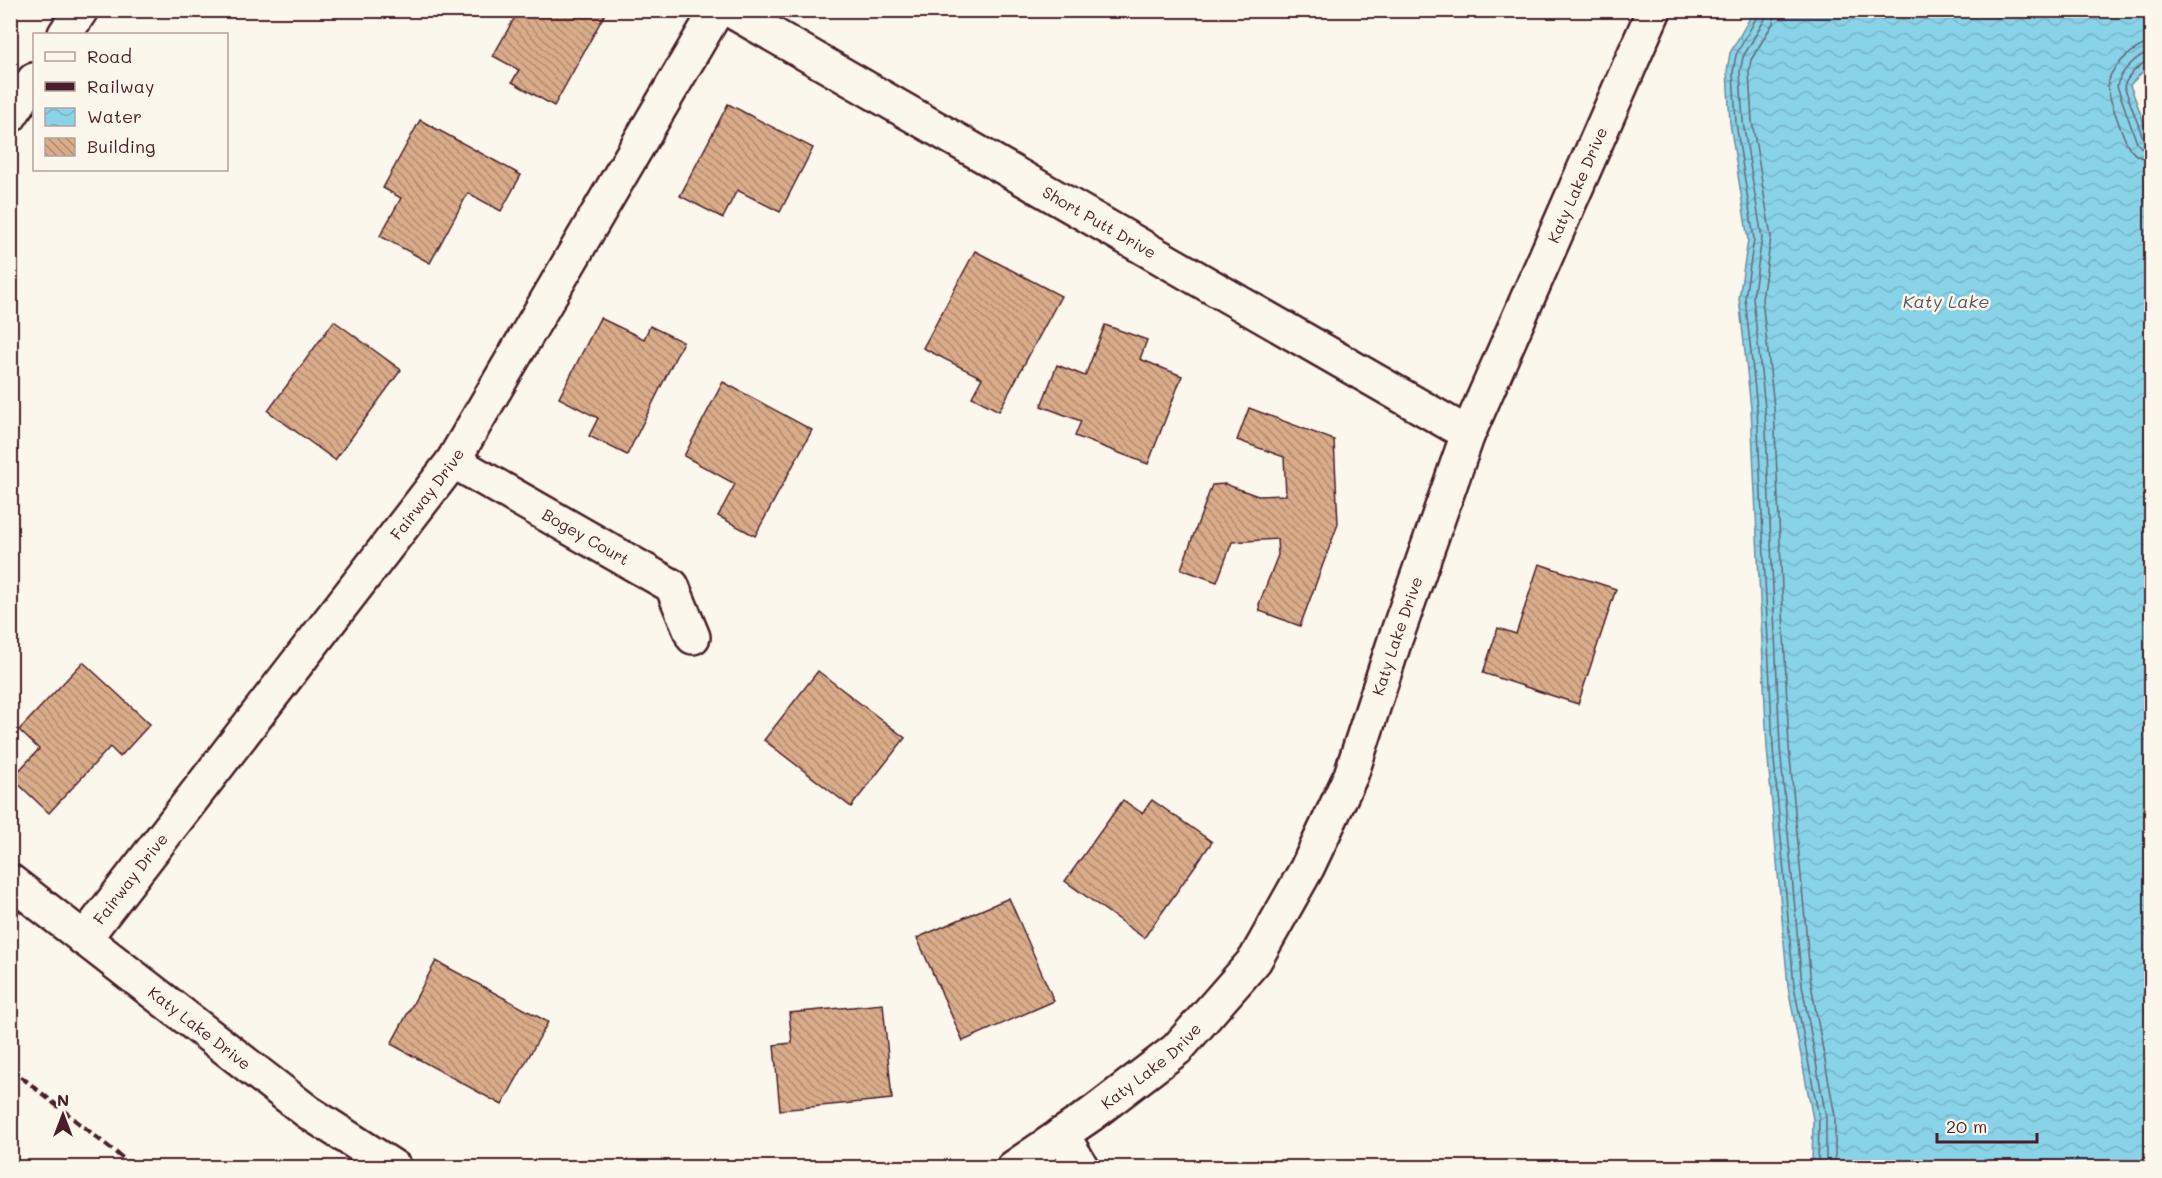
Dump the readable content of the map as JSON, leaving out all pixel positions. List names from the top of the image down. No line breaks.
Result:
{"streets":{"street":["Katy Lake Drive","Short Putt Drive","Fairway Drive","Bogey Court"]},"crossings":[["Katy Lake Drive","Short Putt Drive"],["Katy Lake Drive","Fairway Drive"],["Fairway Drive","Bogey Court"]],"water":["Katy Lake"],"legend":["Road","Railway","Water","Building"],"scale_bar":"20 m","north":"top"}
